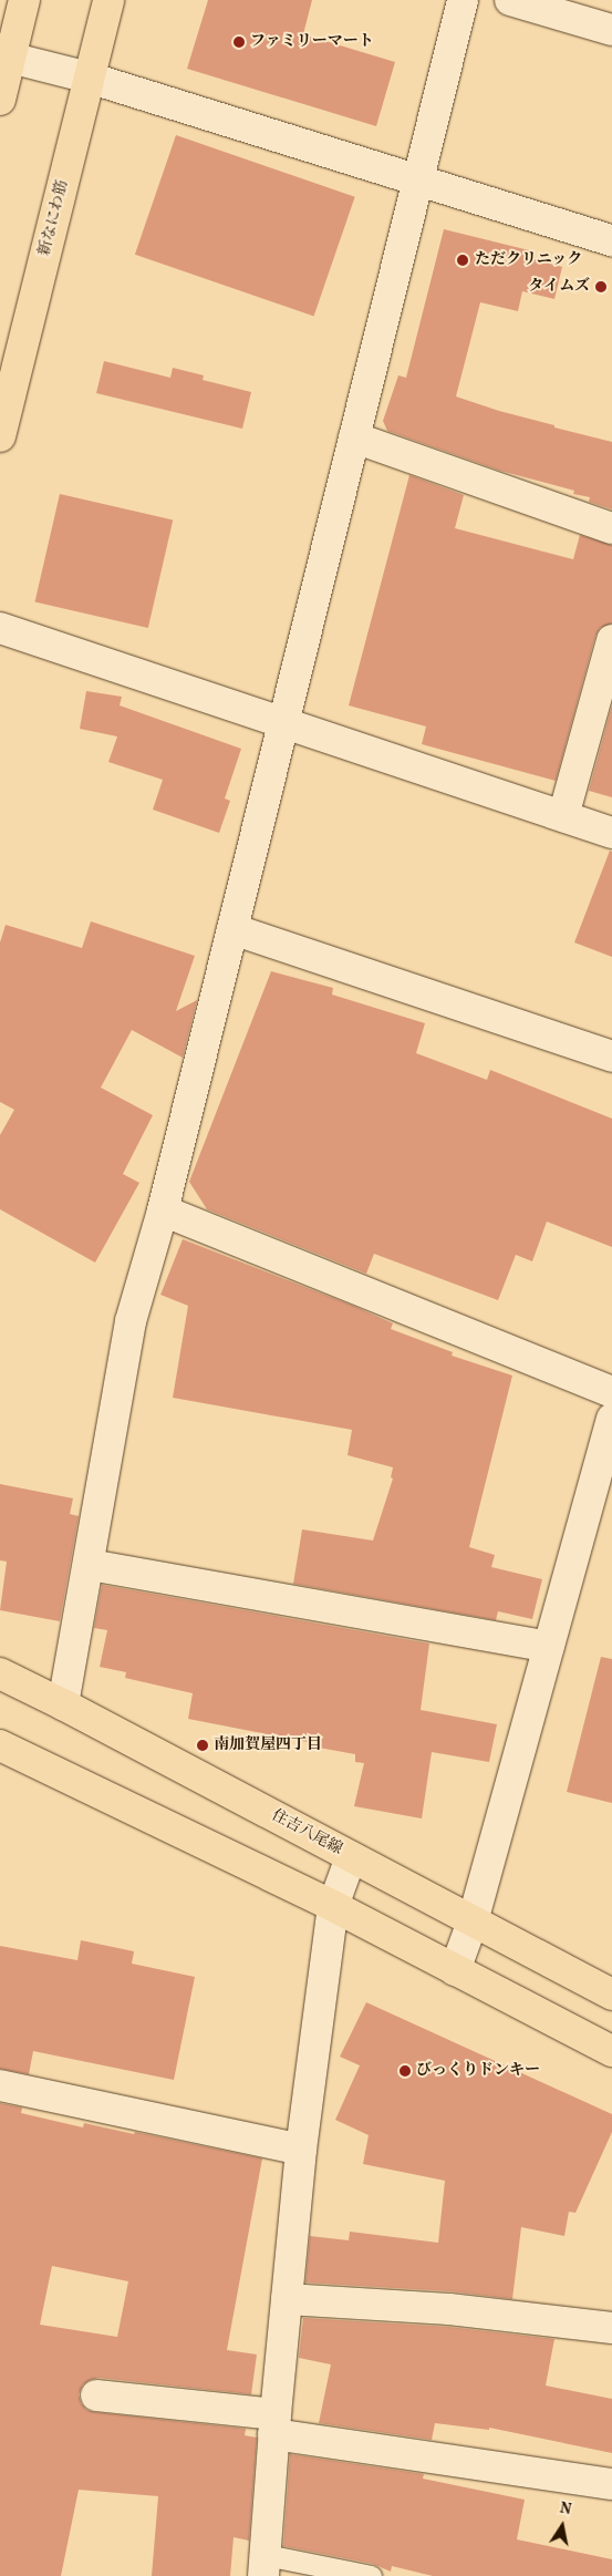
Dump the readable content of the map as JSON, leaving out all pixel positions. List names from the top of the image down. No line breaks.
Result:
{"streets":{"main road":["新なにわ筋","住吉八尾線"]},"places":["ファミリーマート","ただクリニック","タイムズ","南加賀屋四丁目","びっくりドンキー"],"north":"top"}
